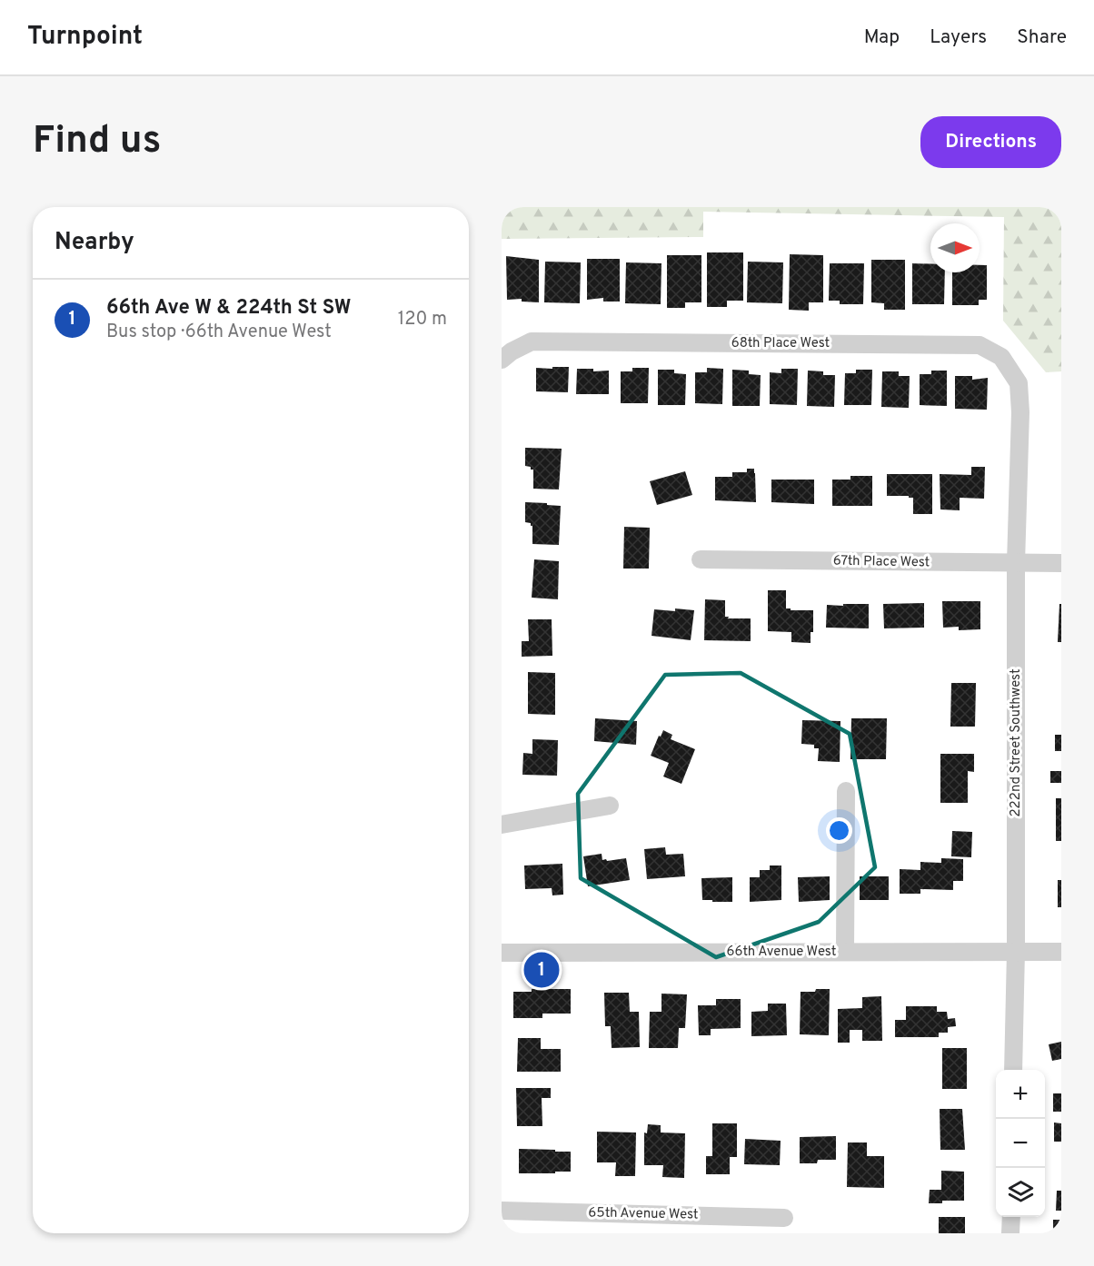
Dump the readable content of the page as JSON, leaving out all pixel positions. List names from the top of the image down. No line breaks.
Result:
{"streets":{"street":["68th Place West","67th Place West","222nd Street Southwest","66th Avenue West","65th Avenue West"]},"crossings":[["68th Place West","222nd Street Southwest"],["67th Place West","222nd Street Southwest"],["222nd Street Southwest","66th Avenue West"]],"north":"right","page":{"header":"Turnpoint","nav":["Map","Layers","Share"],"buttons":"Directions","title":"Find us","heading":"Nearby","list":[{"mark":"1","name":"66th Ave W & 224th St SW","note":"Bus stop · 66th Avenue West","value":"120 m"}],"pins":"1","map_buttons":["+","−"]}}
